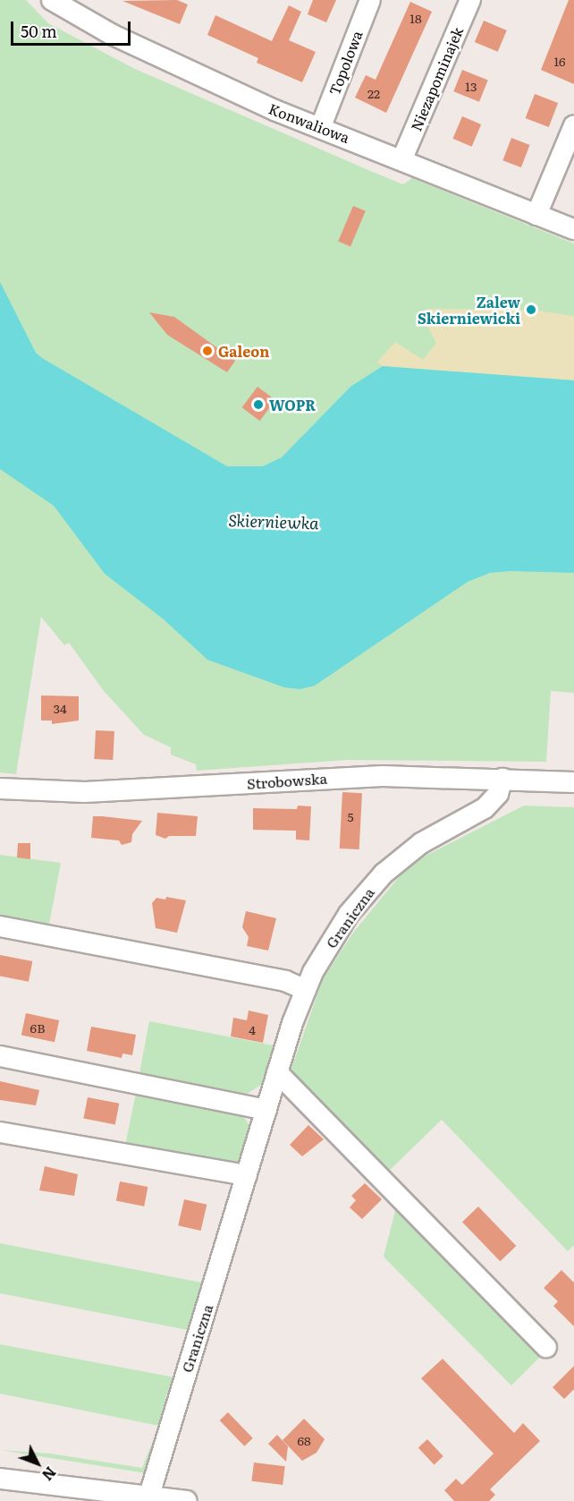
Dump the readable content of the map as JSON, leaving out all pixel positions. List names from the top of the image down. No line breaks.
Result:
{"streets":{"street":["Topolowa","Niezapominajek","Konwaliowa","Strobowska","Graniczna"]},"crossings":[["Topolowa","Konwaliowa"],["Niezapominajek","Konwaliowa"],["Strobowska","Graniczna"]],"water":["Skierniewka"],"places":["Zalew Skierniewicki","Galeon","WOPR"],"house_numbers":["18","16","13","22","34","5","6B","4","68"],"scale_bar":"50 m","north":"bottom right"}
